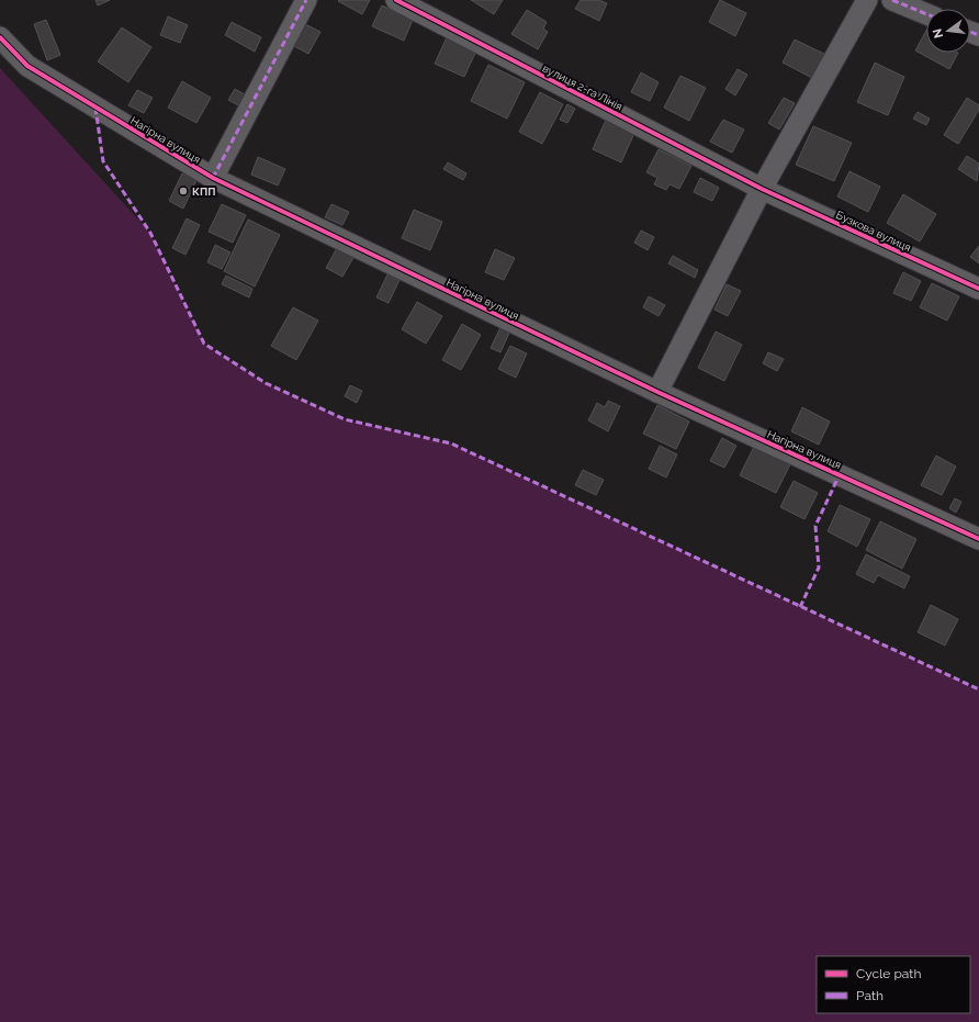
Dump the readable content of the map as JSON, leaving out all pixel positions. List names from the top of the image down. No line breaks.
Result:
{"streets":{"street":["вулиця 2-га Лінія","Нагірна вулиця","Бузкова вулиця"]},"crossings":[["вулиця 2-га Лінія","Бузкова вулиця"]],"places":["КПП"],"legend":["Cycle path","Path"],"north":"left"}
